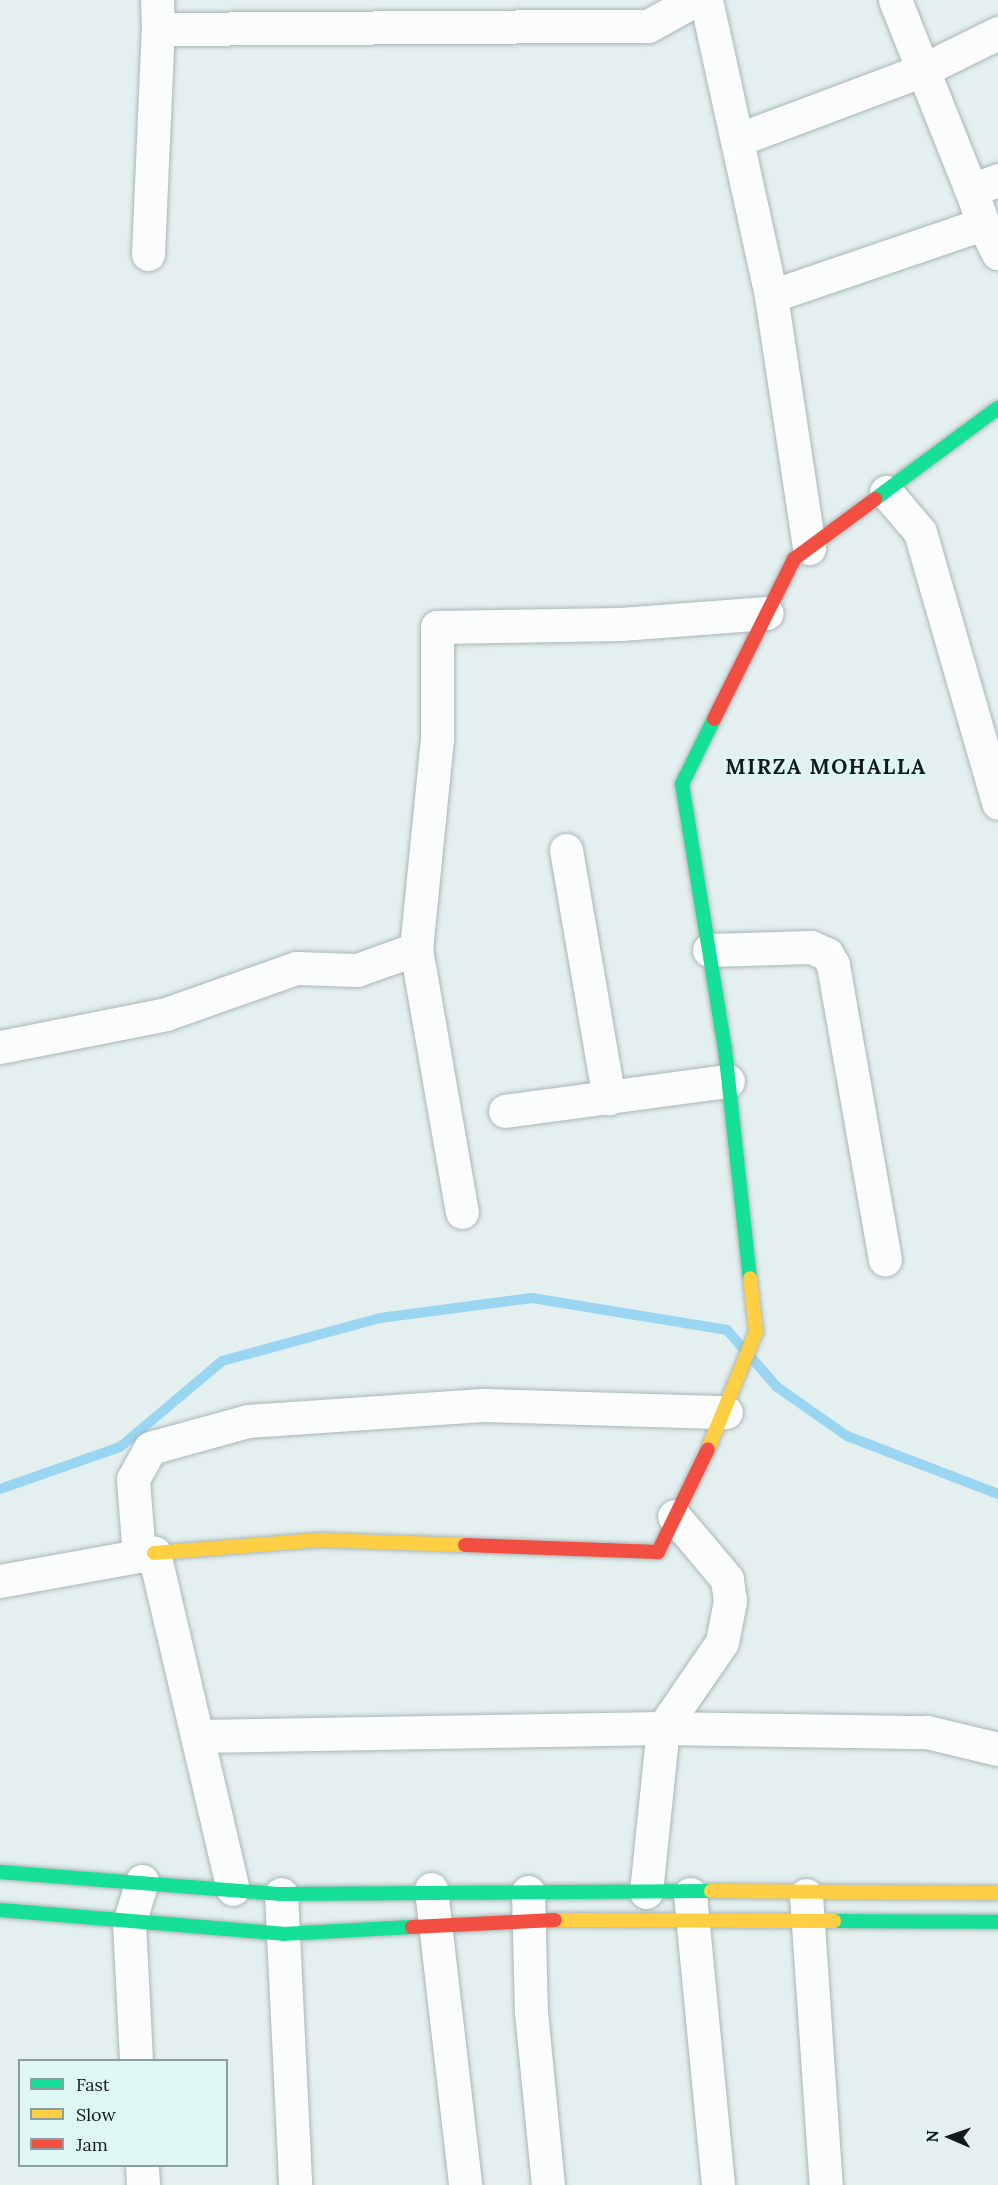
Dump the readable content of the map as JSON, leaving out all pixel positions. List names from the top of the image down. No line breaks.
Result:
{"districts":["MIRZA MOHALLA"],"legend":["Fast","Slow","Jam"],"north":"left"}
